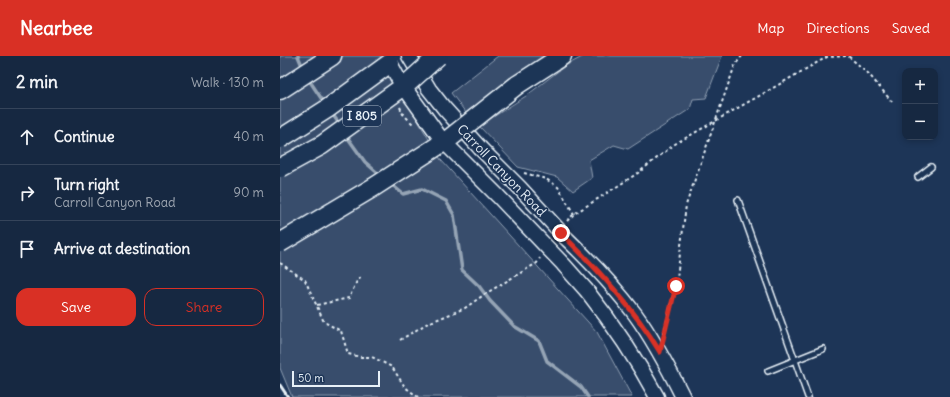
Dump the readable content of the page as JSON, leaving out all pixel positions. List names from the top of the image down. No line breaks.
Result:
{"streets":{"highway":["I 805"],"main road":["Carroll Canyon Road"]},"scale_bar":"50 m","page":{"header":"Nearbee","nav":["Map","Directions","Saved"],"heading":["2 min","Walk · 130 m"],"map_buttons":["+","−"],"list":[["Continue","40 m"],["Turn right","Carroll Canyon Road","90 m"],"Arrive at destination"],"buttons":["Save","Share"],"scale":"50 m"}}
